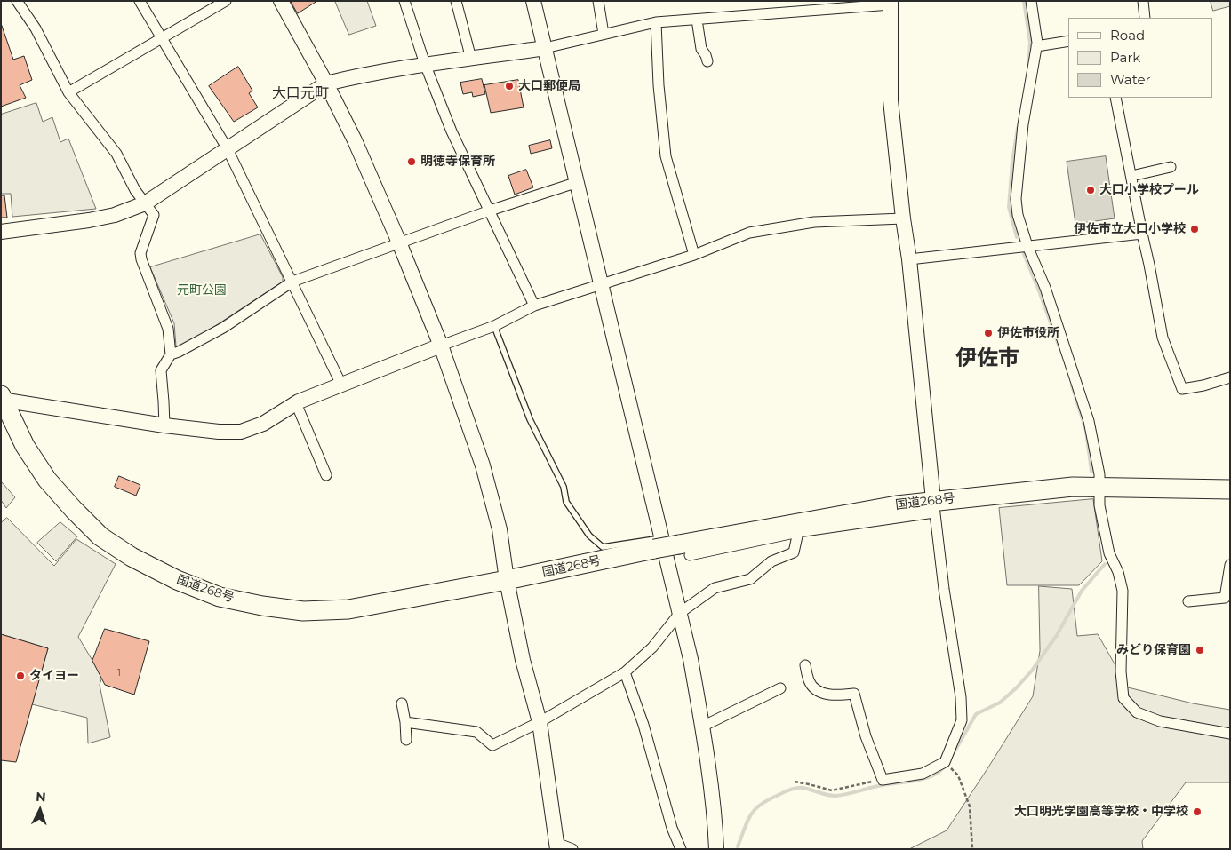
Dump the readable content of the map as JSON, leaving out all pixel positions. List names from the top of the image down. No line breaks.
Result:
{"streets":{"highway":["国道268号"]},"districts":["大口元町","伊佐市"],"parks":["元町公園"],"places":["大口郵便局","明徳寺保育所","大口小学校プール","伊佐市立大口小学校","伊佐市役所","みどり保育園","タイヨー","大口明光学園高等学校・中学校"],"house_numbers":["1"],"legend":["Road","Park","Water"],"north":"top"}
